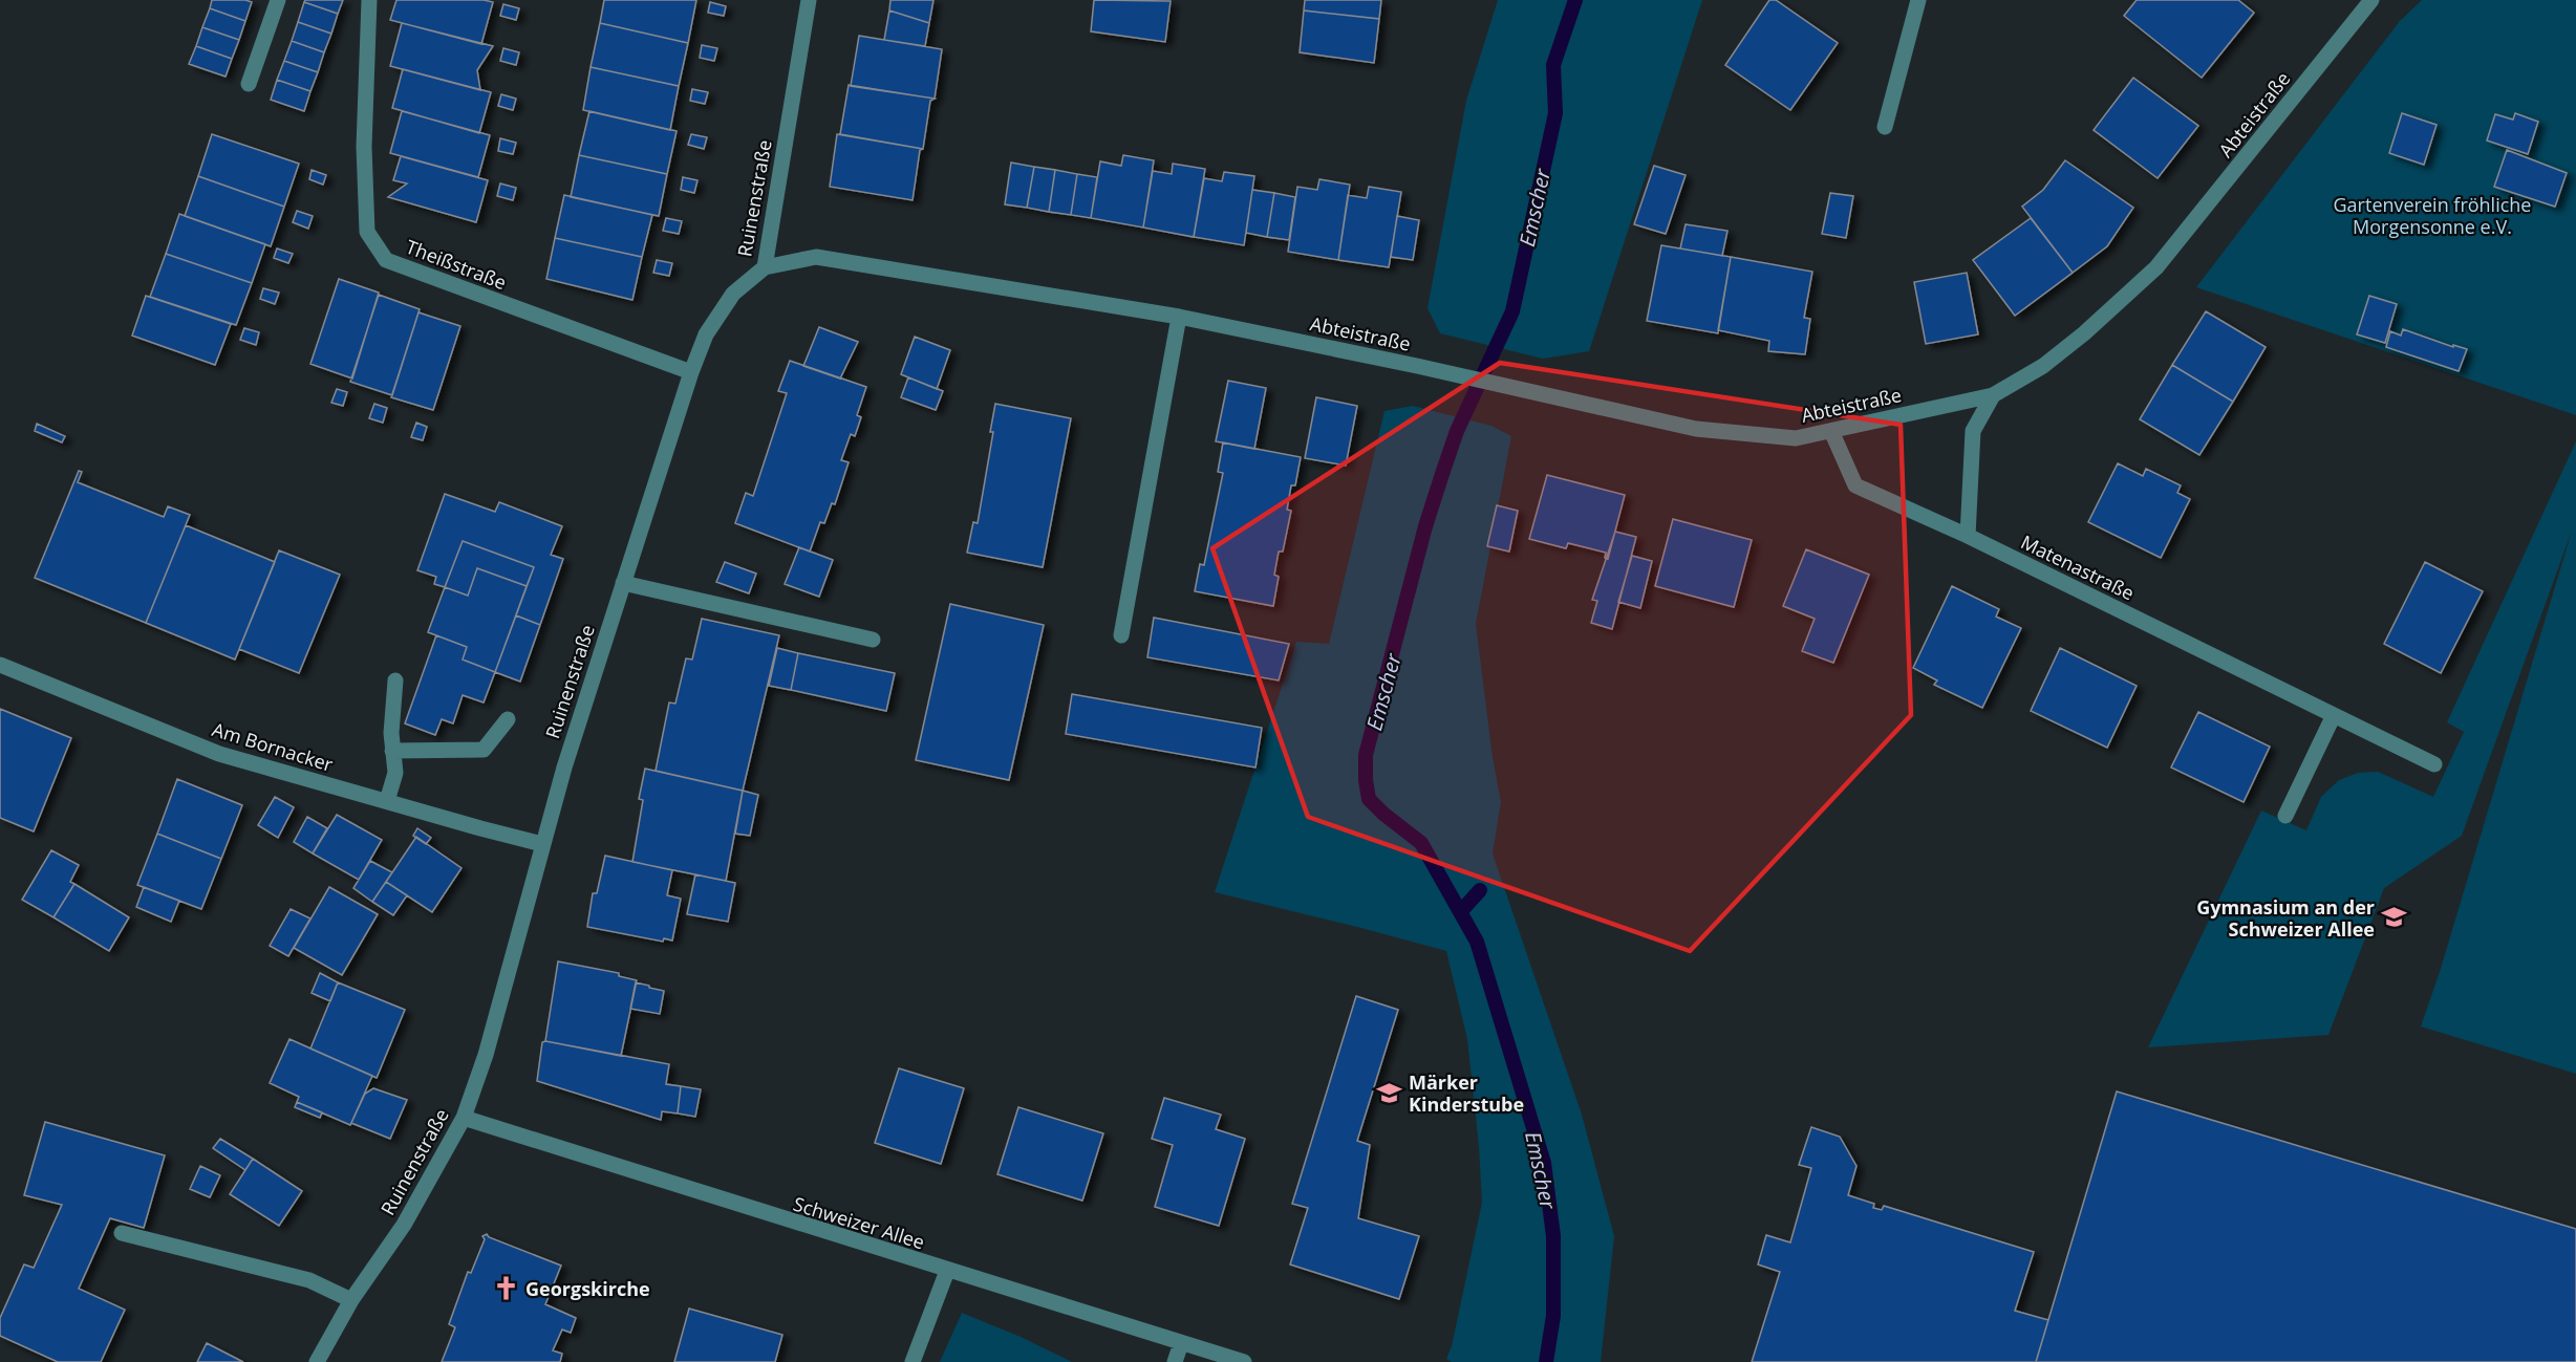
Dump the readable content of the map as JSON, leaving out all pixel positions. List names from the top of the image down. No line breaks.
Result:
{"streets":{"street":["Abteistraße","Ruinenstraße","Theißstraße","Matenastraße","Am Bornacker","Schweizer Allee"]},"crossings":[["Abteistraße","Ruinenstraße"],["Abteistraße","Matenastraße"],["Ruinenstraße","Theißstraße"],["Ruinenstraße","Am Bornacker"],["Ruinenstraße","Schweizer Allee"]],"water":["Emscher"],"parks":["Gartenverein fröhliche Morgensonne e.V."],"places":{"school or university":["Gymnasium an der Schweizer Allee","Märker Kinderstube"],"church":["Georgskirche"]}}
